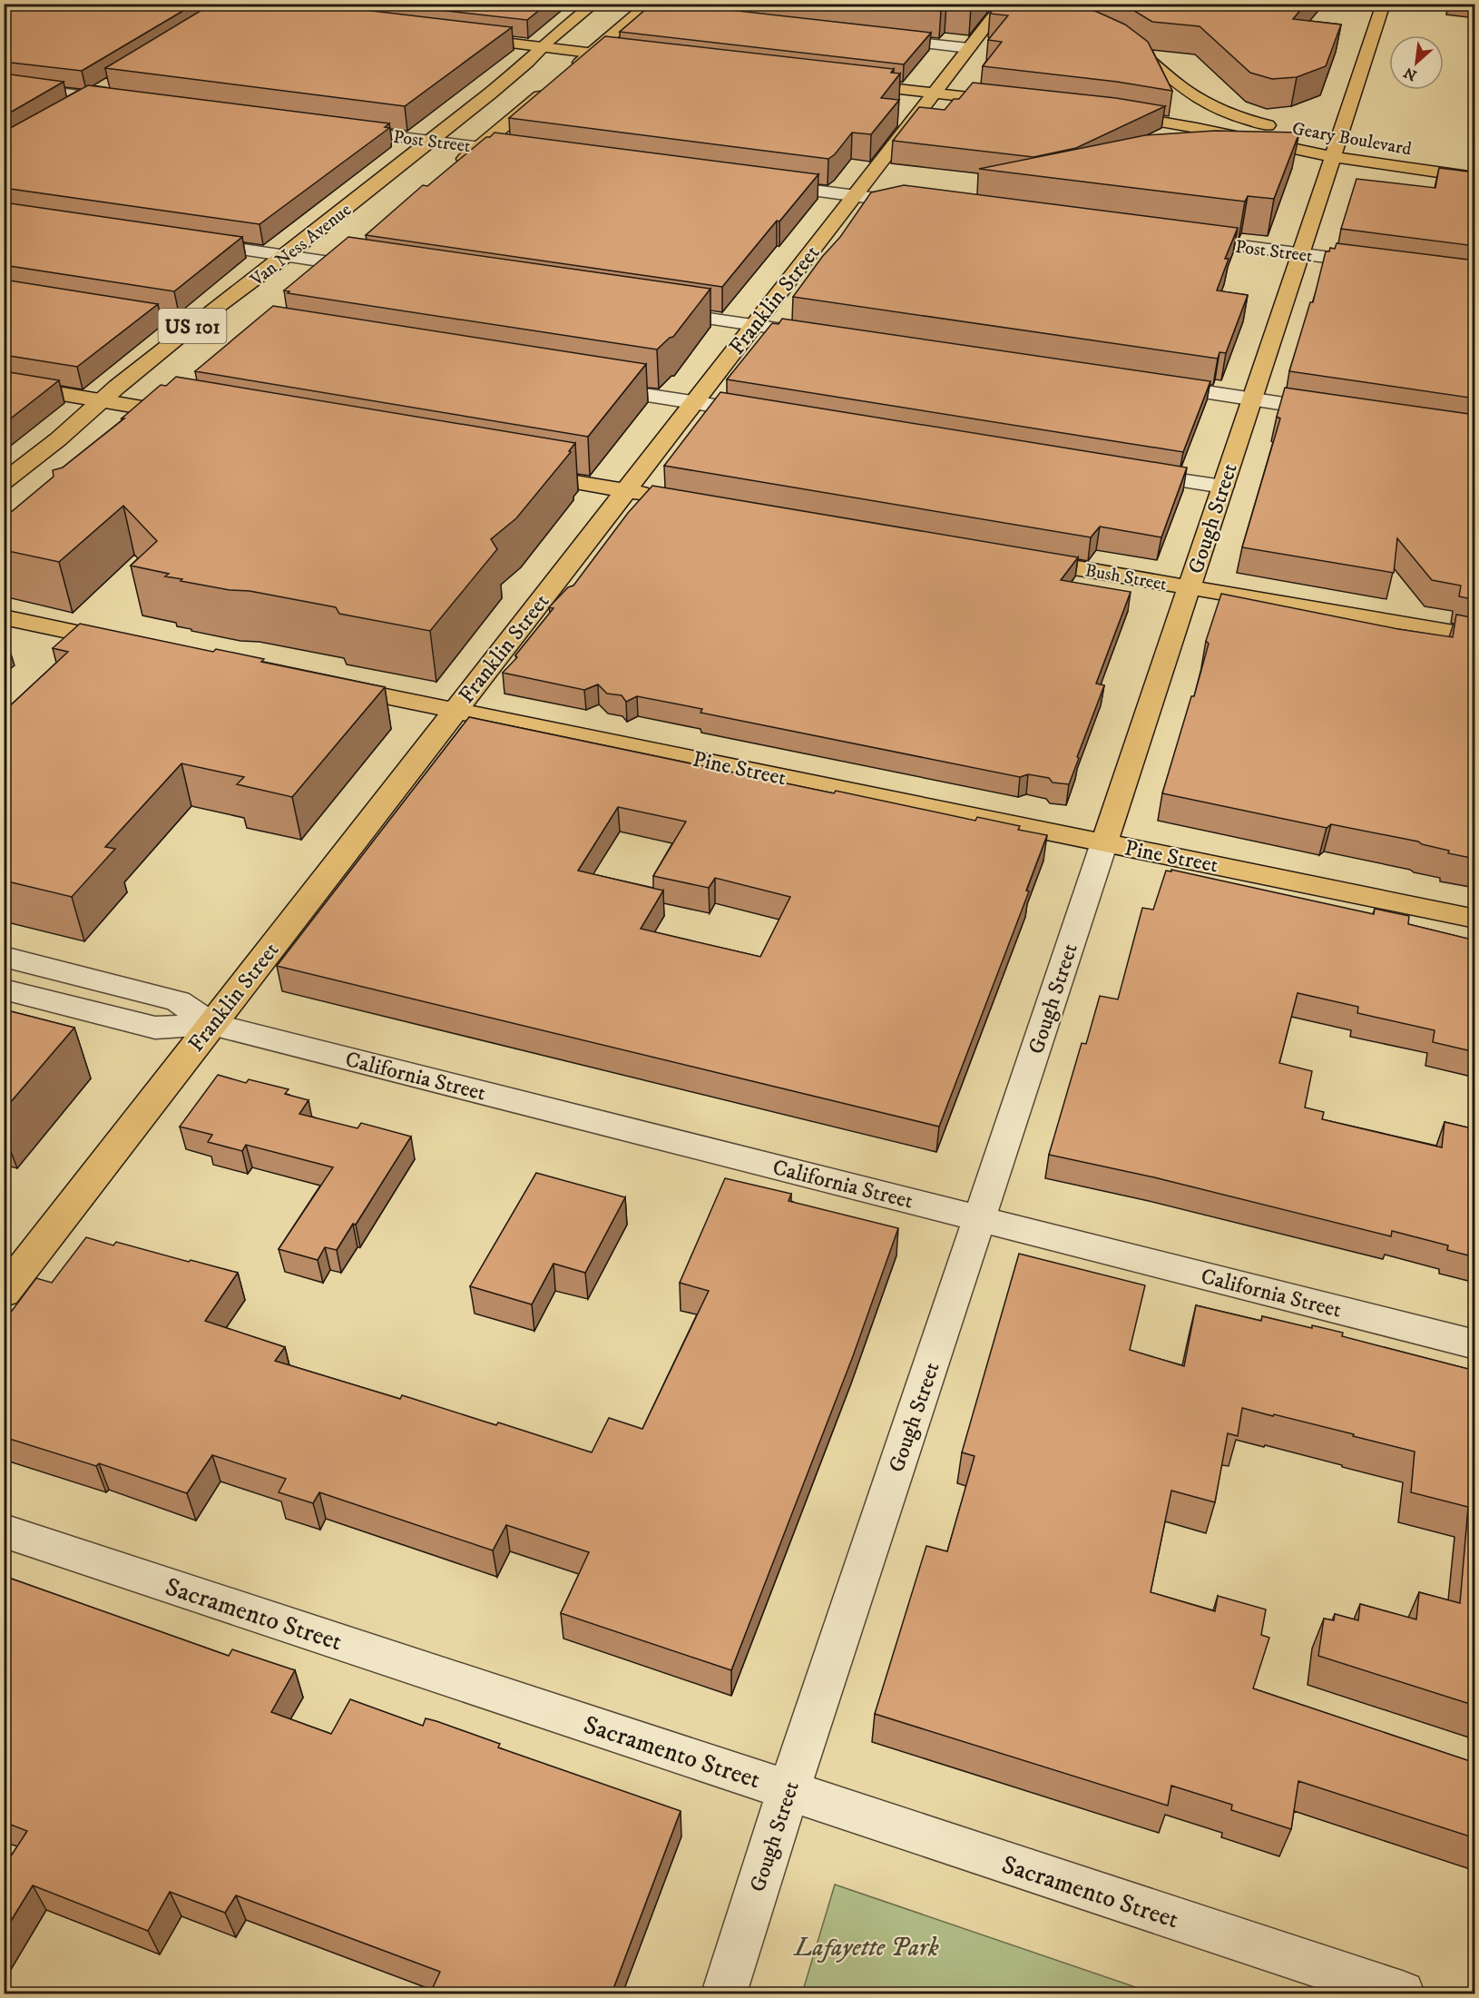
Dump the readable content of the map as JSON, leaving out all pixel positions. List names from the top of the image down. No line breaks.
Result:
{"streets":{"main road":["Geary Boulevard","Van Ness Avenue","Franklin Street","US 101","Gough Street","Bush Street","Pine Street"],"street":["Post Street","California Street","Sacramento Street"]},"crossings":[["Geary Boulevard","Gough Street"],["Post Street","Van Ness Avenue"],["Post Street","Gough Street"],["Franklin Street","Pine Street"],["Franklin Street","California Street"],["Gough Street","Bush Street"],["Gough Street","Pine Street"],["Gough Street","California Street"],["Gough Street","Sacramento Street"]],"parks":["Lafayette Park"],"north":"bottom left"}
